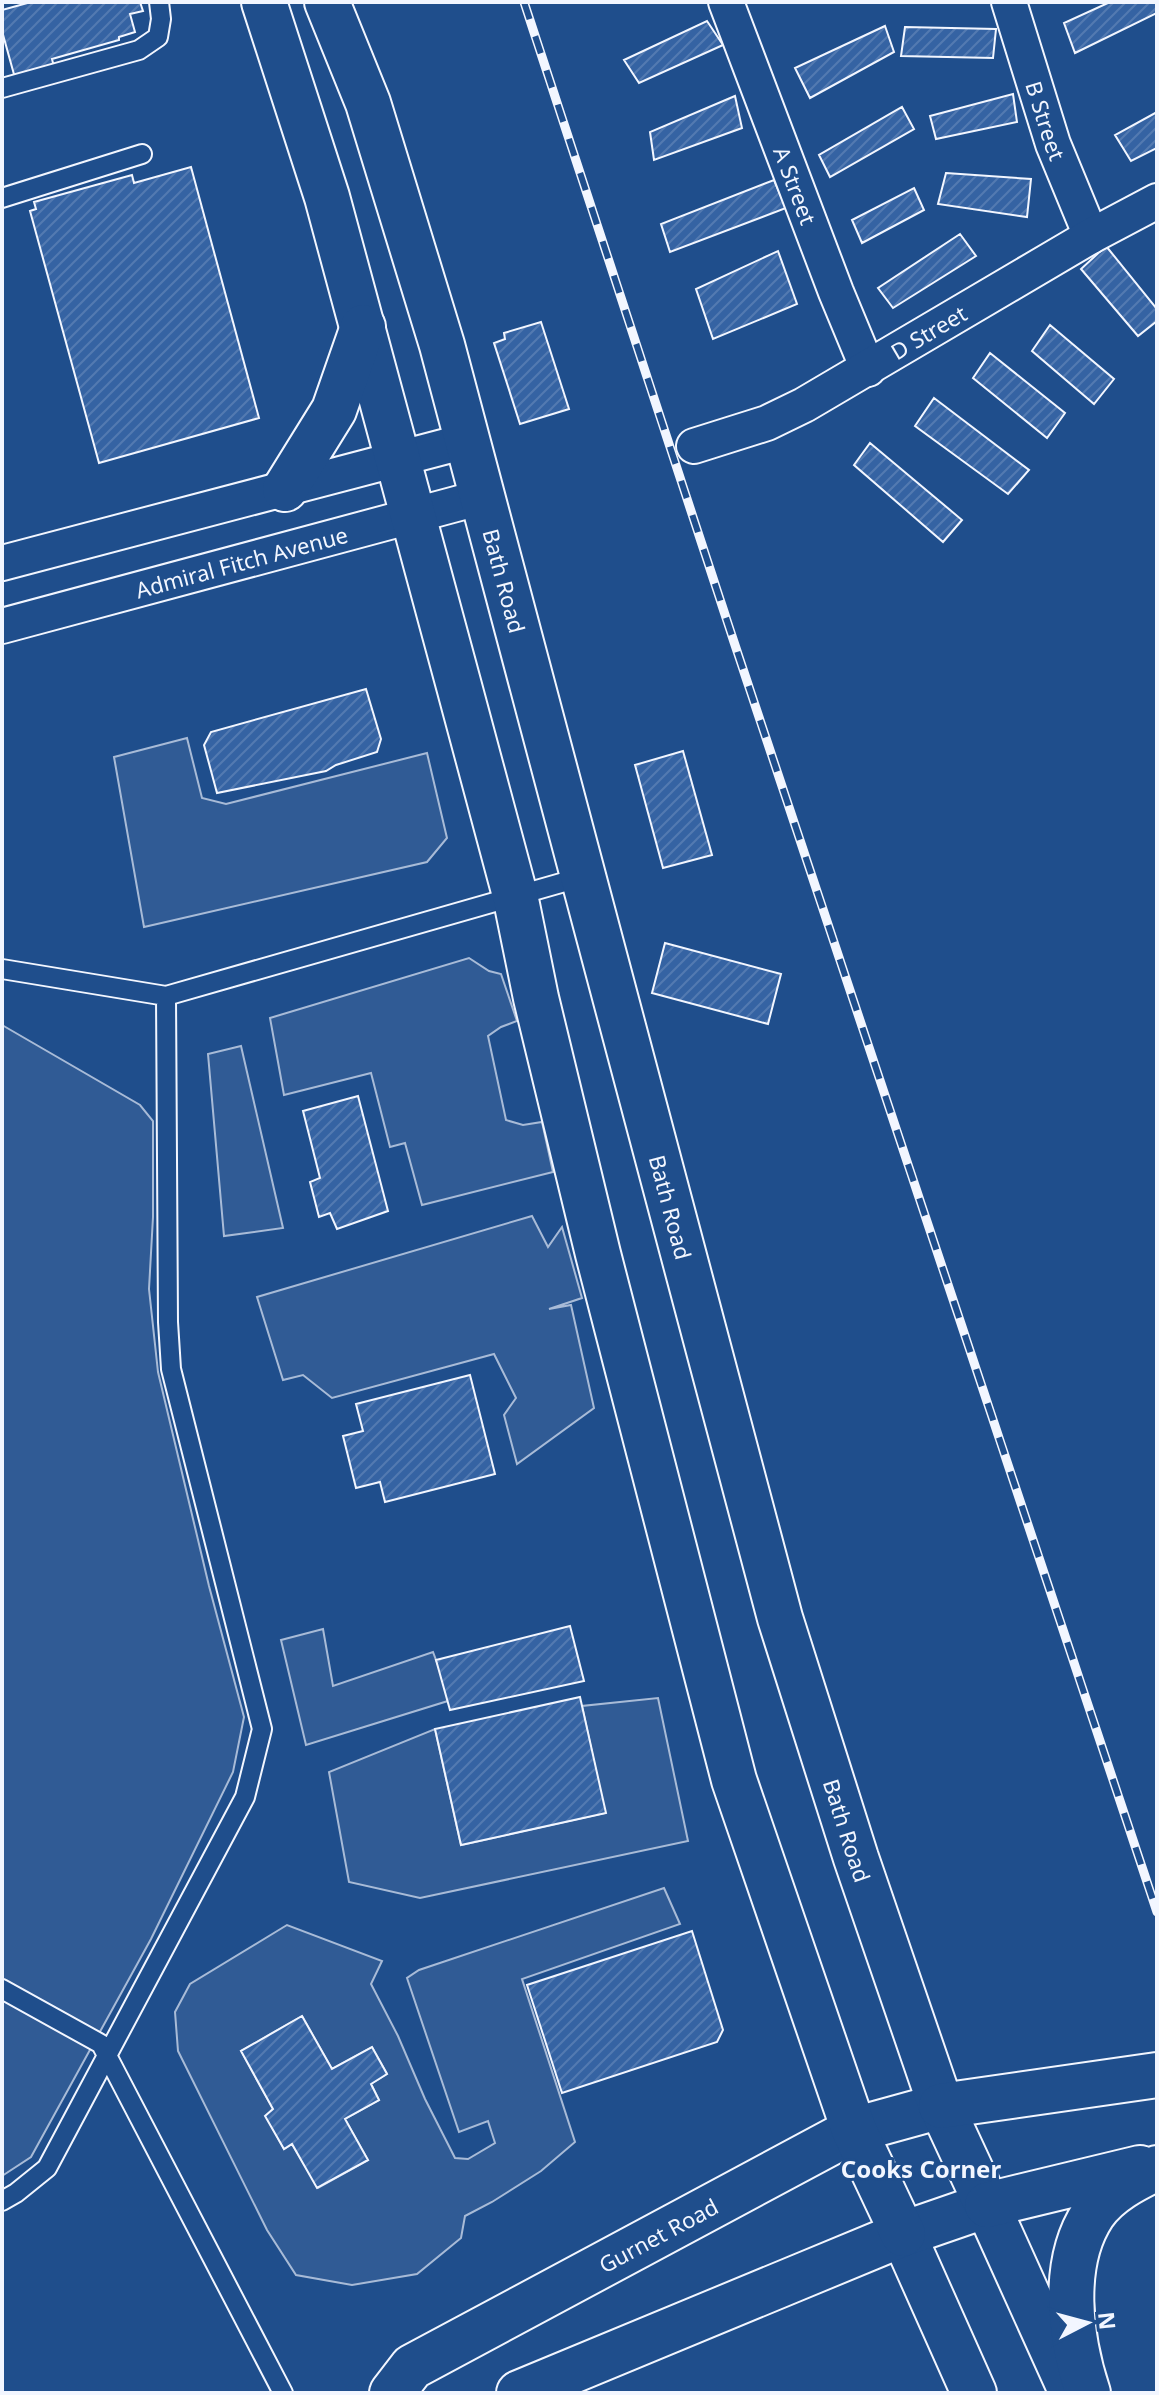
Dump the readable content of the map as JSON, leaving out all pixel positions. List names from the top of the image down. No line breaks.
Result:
{"streets":{"main road":["Bath Road","Gurnet Road"],"street":["B Street","A Street","D Street","Admiral Fitch Avenue"]},"crossings":[["B Street","D Street"],["A Street","D Street"],["Admiral Fitch Avenue","Bath Road"],["Bath Road","Gurnet Road"]],"districts":["Cooks Corner"],"north":"right"}
